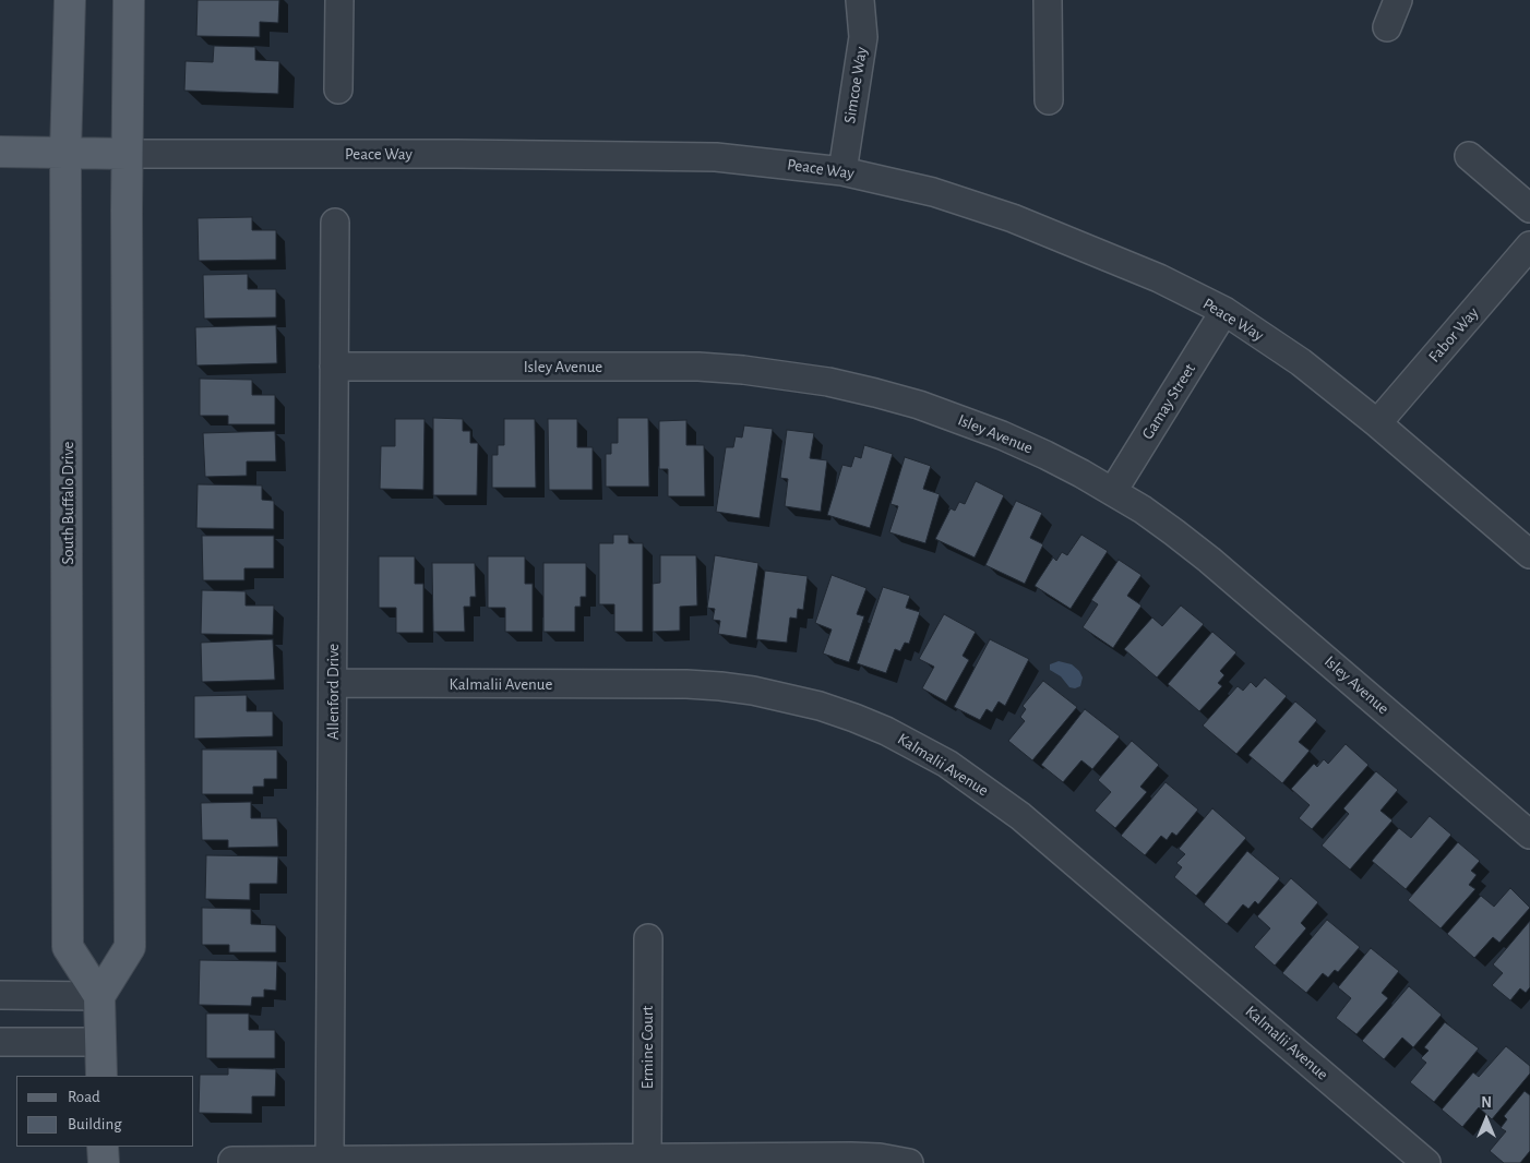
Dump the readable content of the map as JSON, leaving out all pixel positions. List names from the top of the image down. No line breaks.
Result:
{"streets":{"main road":["Peace Way","South Buffalo Drive"],"street":["Simcoe Way","Fabor Way","Isley Avenue","Gamay Street","Kalmalii Avenue","Allenford Drive","Ermine Court"]},"crossings":[["Simcoe Way","Peace Way"],["Peace Way","Fabor Way"],["Peace Way","Gamay Street"],["Peace Way","South Buffalo Drive"],["Isley Avenue","Gamay Street"],["Isley Avenue","Allenford Drive"],["Kalmalii Avenue","Allenford Drive"]],"legend":["Road","Building"],"north":"top"}
